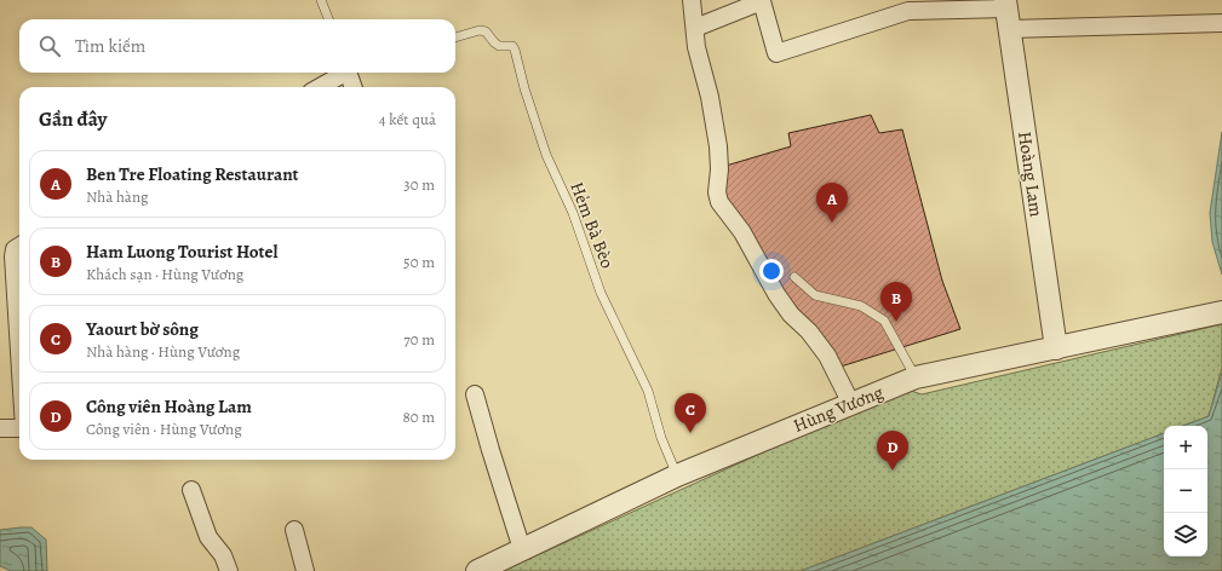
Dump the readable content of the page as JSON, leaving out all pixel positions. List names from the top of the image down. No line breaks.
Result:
{"streets":{"street":["Hoàng Lam","Hùng Vương"],"lane":["Hẻm Bà Bèo"]},"crossings":[["Hoàng Lam","Hùng Vương"],["Hẻm Bà Bèo","Hùng Vương"]],"page":{"search":"Tìm kiếm","heading":["Gần đây","4 kết quả"],"list":[{"mark":"A","name":"Ben Tre Floating Restaurant","note":"Nhà hàng","value":"30 m"},{"mark":"B","name":"Ham Luong Tourist Hotel","note":"Khách sạn · Hùng Vương","value":"50 m"},{"mark":"C","name":"Yaourt bờ sông","note":"Nhà hàng · Hùng Vương","value":"70 m"},{"mark":"D","name":"Công viên Hoàng Lam","note":"Công viên · Hùng Vương","value":"80 m"}],"pins":["A","B","C","D"],"map_buttons":["+","−"]}}
